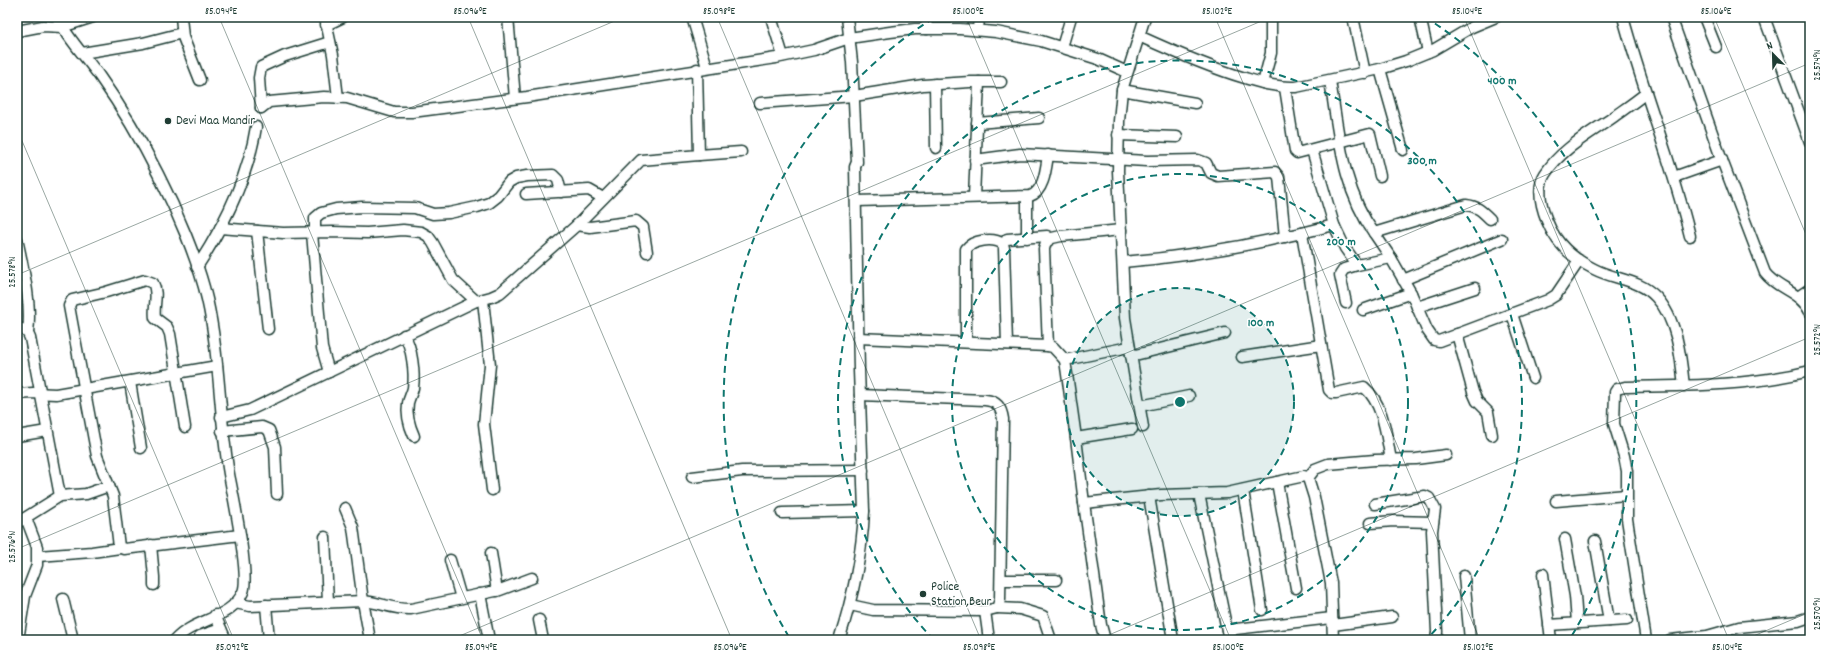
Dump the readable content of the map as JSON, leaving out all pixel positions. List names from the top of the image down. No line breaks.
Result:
{"places":["Devi Maa Mandir","Police Station,Beur"],"north":"top left","coordinates":["85.094°E","85.096°E","85.098°E","85.100°E","85.102°E","85.104°E","85.106°E","25.574°N","25.578°N","25.572°N","25.576°N","25.570°N","85.092°E"],"rings":["400 m","300 m","200 m","100 m"]}
